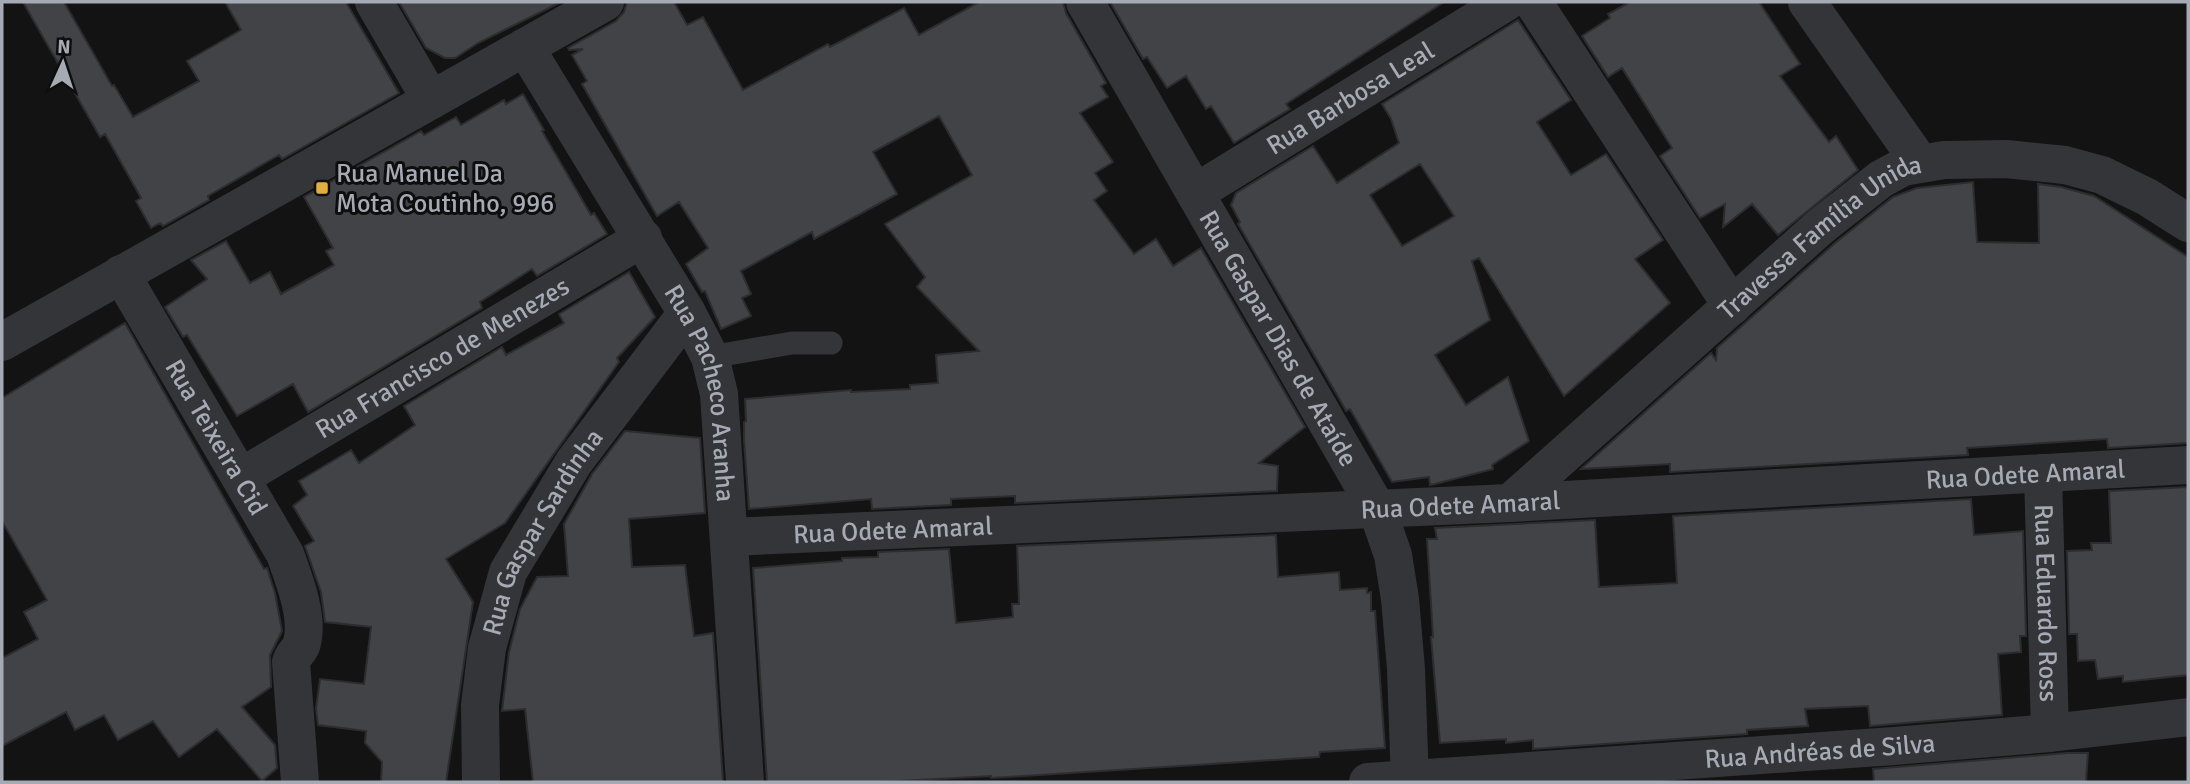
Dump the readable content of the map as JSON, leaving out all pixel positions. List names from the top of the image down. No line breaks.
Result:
{"streets":{"street":["Rua Barbosa Leal","Travessa Família Unida","Rua Gaspar Dias de Ataíde","Rua Francisco de Menezes","Rua Pacheco Aranha","Rua Teixeira Cid","Rua Odete Amaral","Rua Gaspar Sardinha","Rua Eduardo Ross","Rua Andréas de Silva"]},"crossings":[["Rua Barbosa Leal","Rua Gaspar Dias de Ataíde"],["Travessa Família Unida","Rua Odete Amaral"],["Rua Gaspar Dias de Ataíde","Rua Odete Amaral"],["Rua Gaspar Dias de Ataíde","Rua Andréas de Silva"],["Rua Francisco de Menezes","Rua Pacheco Aranha"],["Rua Francisco de Menezes","Rua Teixeira Cid"],["Rua Pacheco Aranha","Rua Odete Amaral"],["Rua Pacheco Aranha","Rua Gaspar Sardinha"],["Rua Odete Amaral","Rua Eduardo Ross"],["Rua Eduardo Ross","Rua Andréas de Silva"]],"places":{"transit":["Rua Manuel Da Mota Coutinho, 996"]},"north":"top"}
